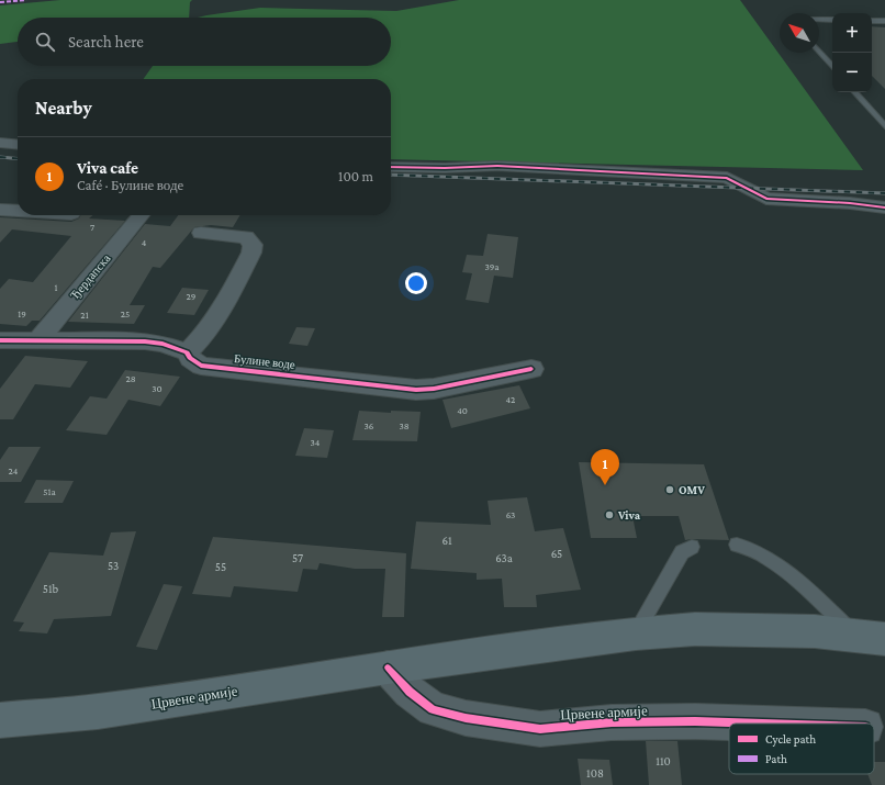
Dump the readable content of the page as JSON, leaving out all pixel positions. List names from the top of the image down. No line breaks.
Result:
{"streets":{"main road":["Црвене армије"],"street":["Ђердапска","Булине воде"]},"crossings":[["Ђердапска","Булине воде"]],"places":["OMV","Viva"],"house_numbers":["7","4","39a","1","29","19","25","21","28","30","42","40","36","38","34","24","51a","63","61","65","57","63a","53","55","51b","110","108"],"legend":["Cycle path","Path"],"north":"top left","page":{"map_buttons":["+","−"],"search":"Search here","heading":"Nearby","list":[{"mark":"1","name":"Viva cafe","note":"Café · Булине воде","value":"100 m"}],"pins":"1"}}
